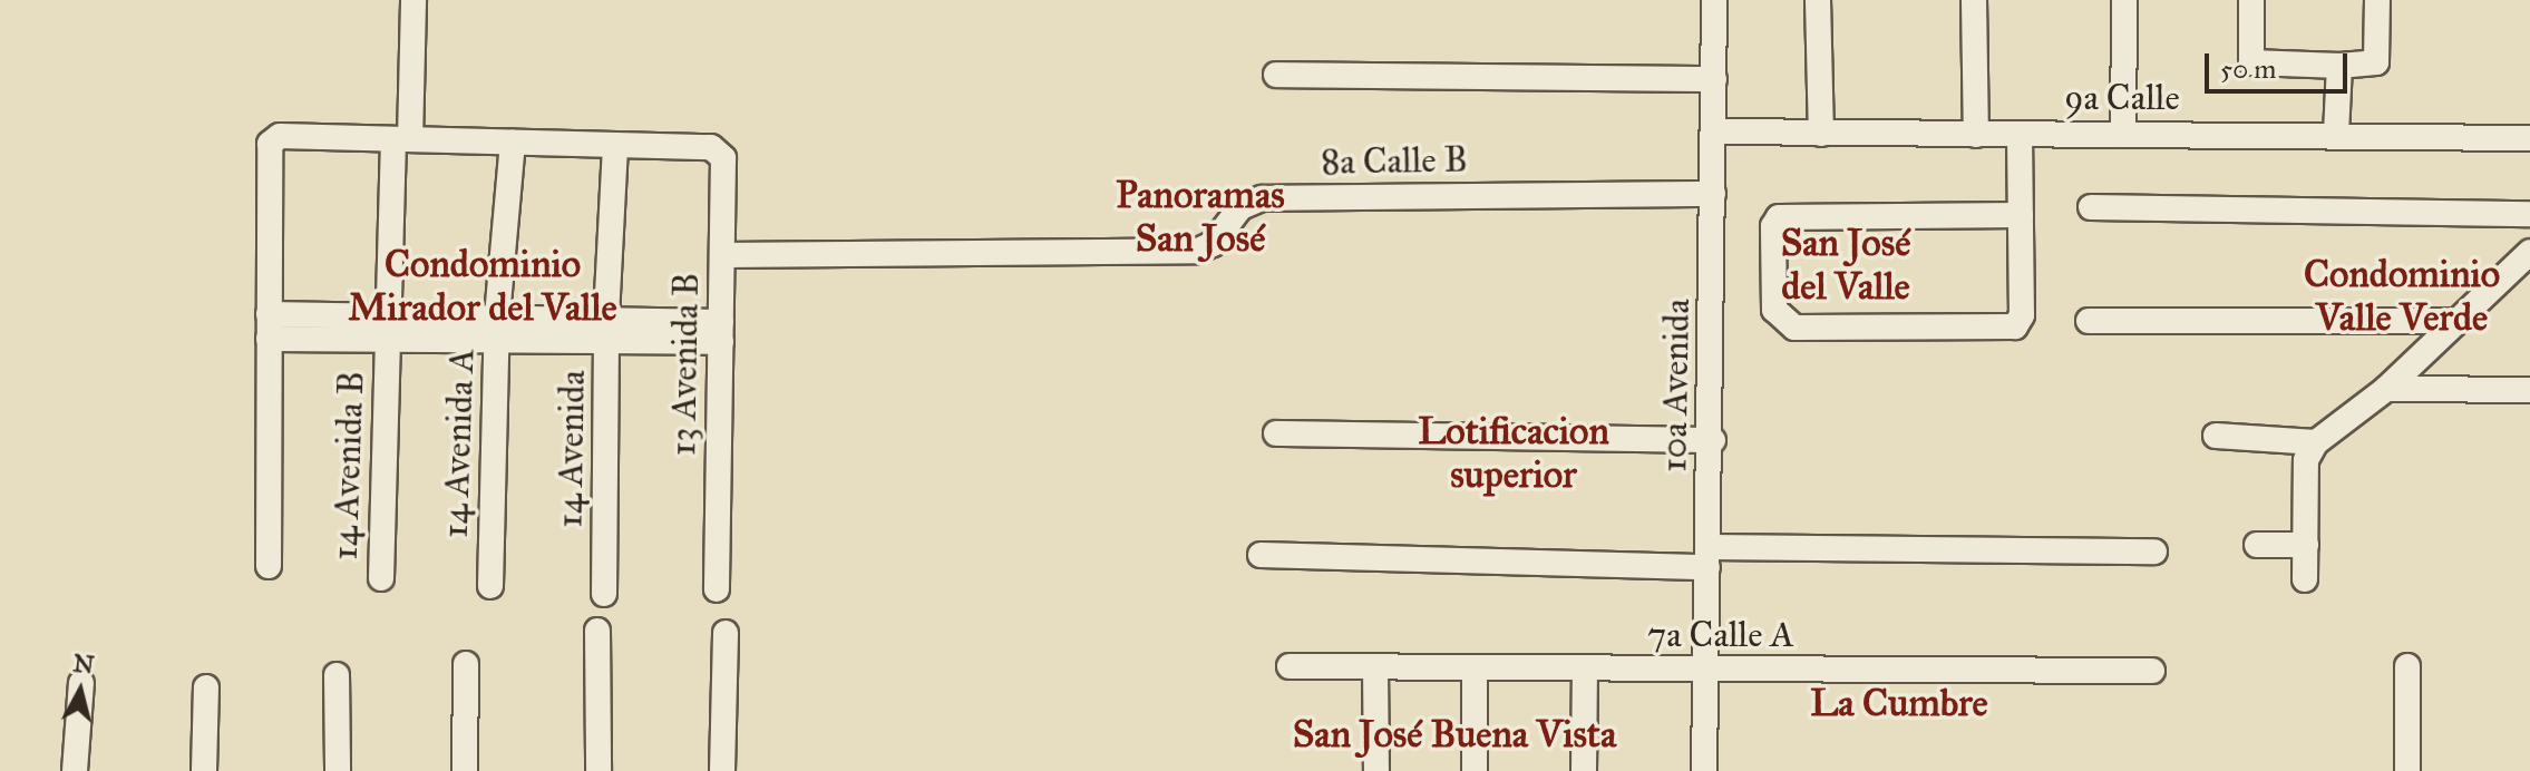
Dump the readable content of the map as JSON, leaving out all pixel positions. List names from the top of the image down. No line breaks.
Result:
{"streets":{"street":["9a Calle","8a Calle B","13 Avenida B","10a Avenida","14 Avenida A","14 Avenida","14 Avenida B","7a Calle A"]},"crossings":[["9a Calle","10a Avenida"],["8a Calle B","13 Avenida B"],["8a Calle B","10a Avenida"],["13 Avenida B","14 Avenida"],["10a Avenida","7a Calle A"]],"districts":["Panoramas San José","San José del Valle","Condominio Mirador del Valle","Condominio Valle Verde","Lotificacion superior","La Cumbre","San José Buena Vista"],"scale_bar":"50 m","north":"top"}
